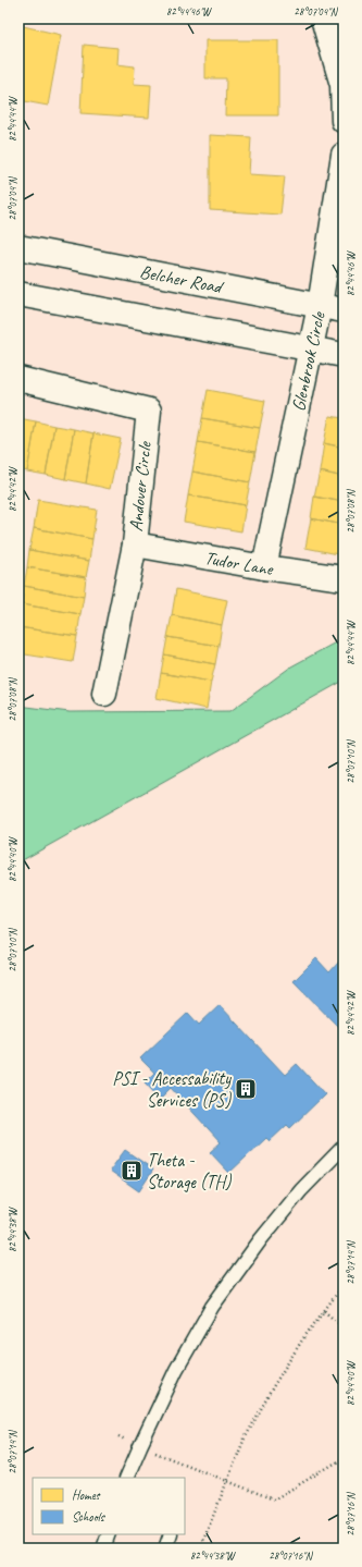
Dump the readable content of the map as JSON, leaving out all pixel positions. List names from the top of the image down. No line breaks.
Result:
{"streets":{"street":["Belcher Road","Glenbrook Circle","Andover Circle","Tudor Lane"]},"crossings":[["Belcher Road","Glenbrook Circle"],["Glenbrook Circle","Tudor Lane"],["Andover Circle","Tudor Lane"]],"places":{"building":["PSI - Accessability Services (PS)","Theta - Storage (TH)"]},"legend":["Homes","Schools"],"coordinates":["82°44'46\"W","28°07'04\"N","82°44'44\"W","82°44'42\"W","28°07'08\"N","28°07'10\"N","82°44'40\"W","82°44'38\"W","28°07'14\"N","28°07'16\"N"]}
